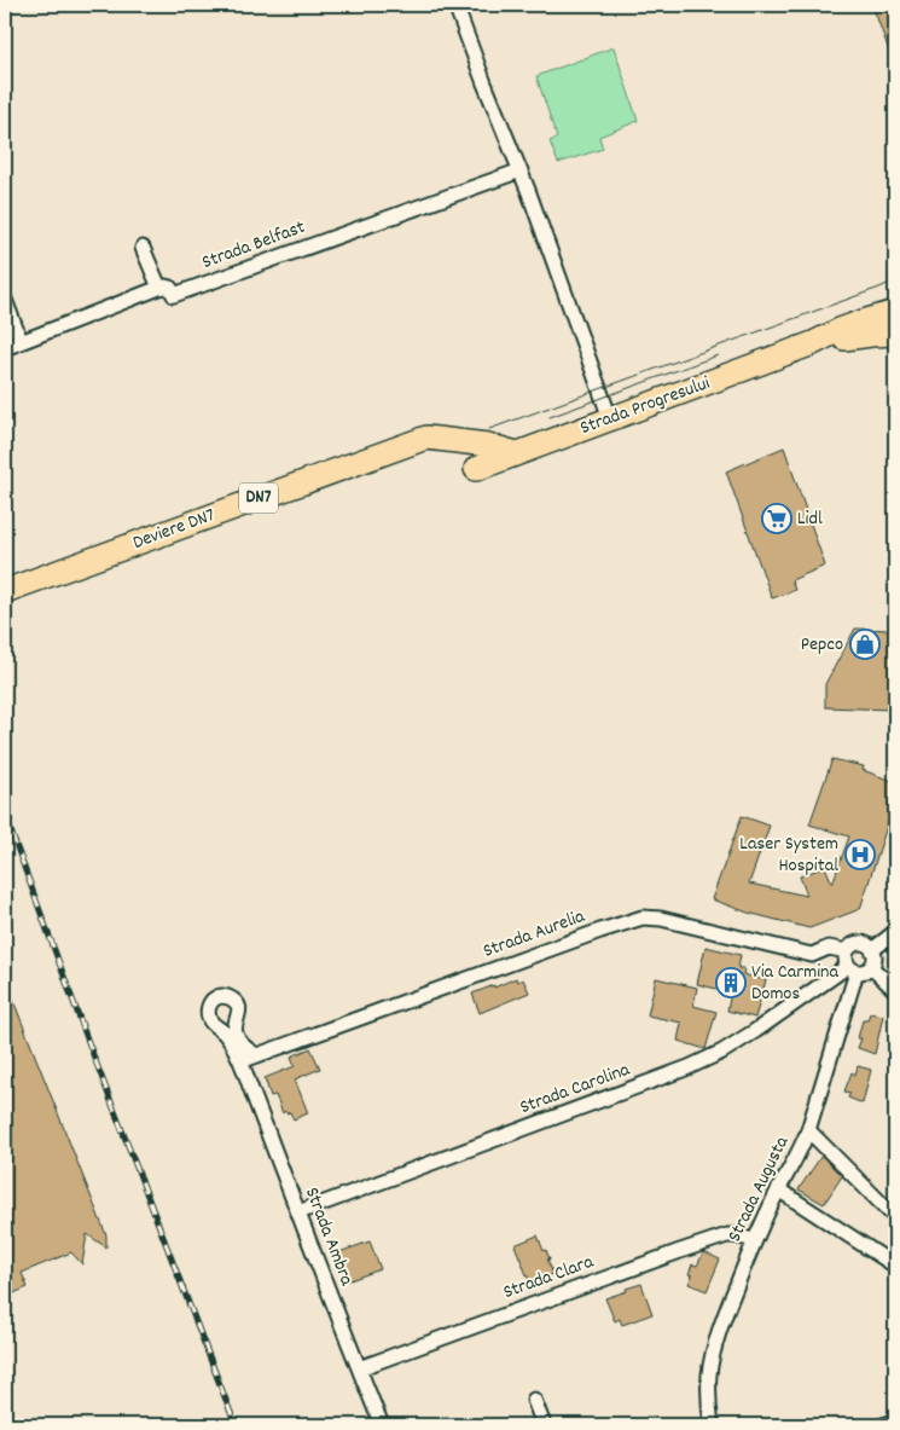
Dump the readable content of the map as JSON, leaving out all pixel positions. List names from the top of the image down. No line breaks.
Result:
{"streets":{"main road":["Strada Progresului","DN7","Deviere DN7"],"street":["Strada Belfast","Strada Aurelia","Strada Carolina","Strada Augusta","Strada Ambra","Strada Clara"]},"crossings":[["Strada Progresului","Deviere DN7"],["Strada Aurelia","Strada Carolina"],["Strada Aurelia","Strada Augusta"],["Strada Aurelia","Strada Ambra"],["Strada Carolina","Strada Augusta"],["Strada Carolina","Strada Ambra"],["Strada Augusta","Strada Clara"],["Strada Ambra","Strada Clara"]],"places":{"supermarket":["Lidl"],"shop":["Pepco"],"hospital":["Laser System Hospital"],"building":["Via Carmina Domos"]}}
